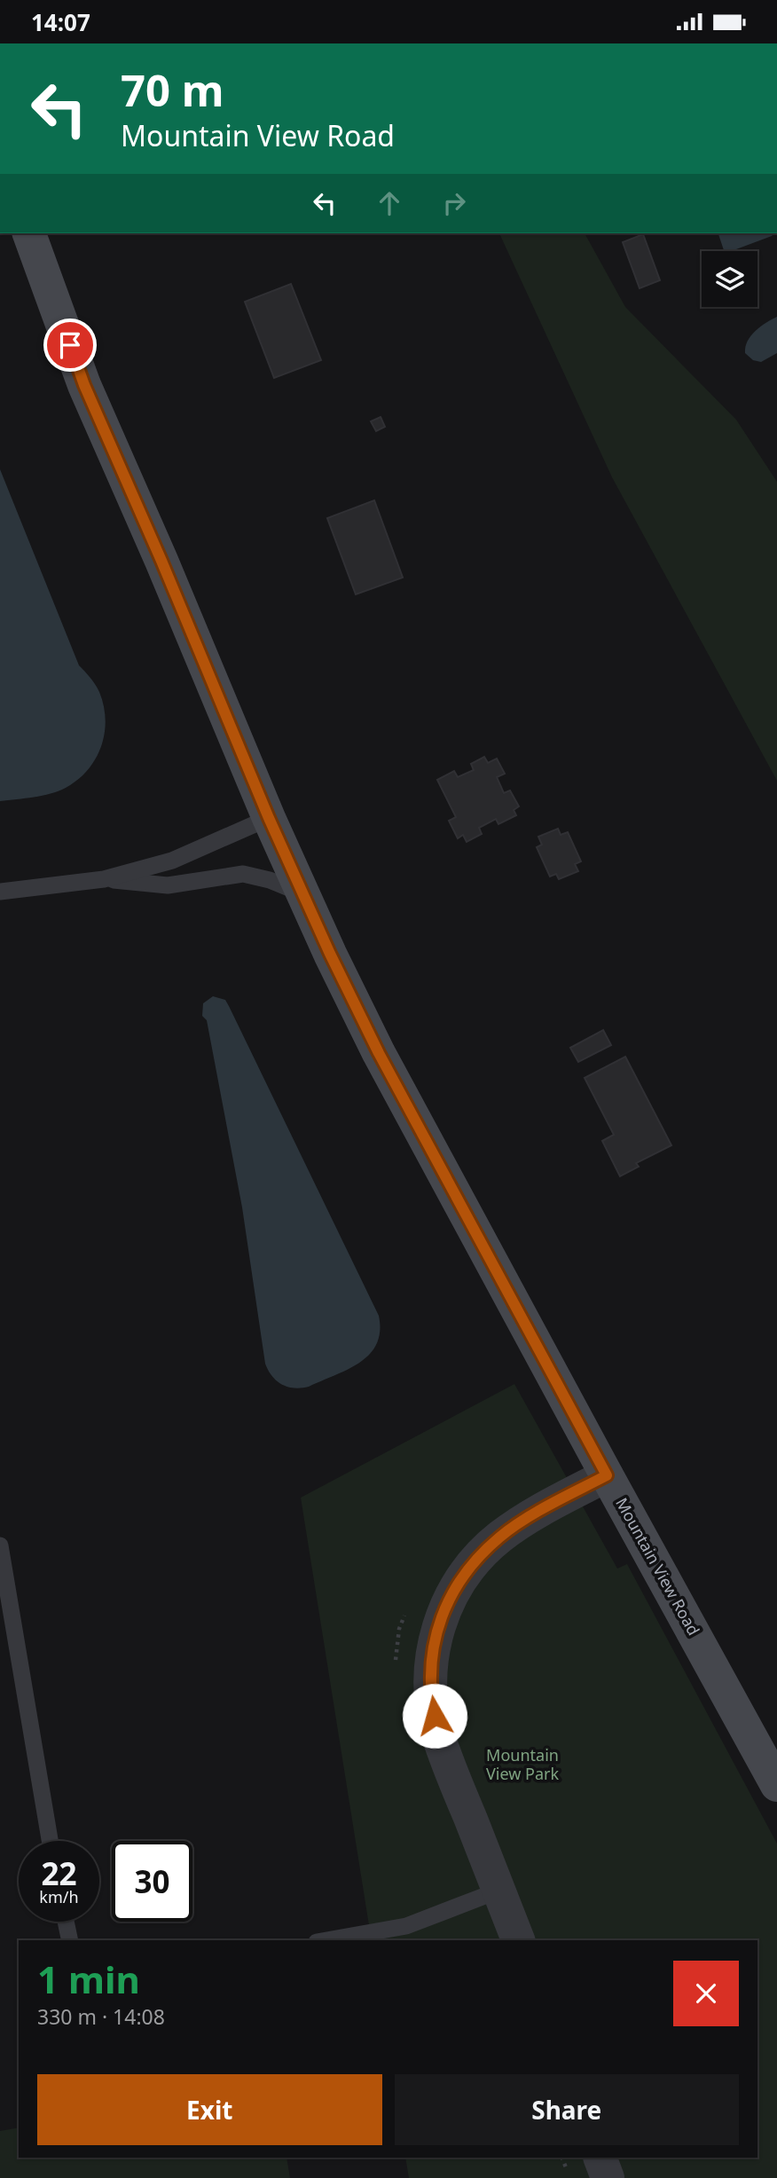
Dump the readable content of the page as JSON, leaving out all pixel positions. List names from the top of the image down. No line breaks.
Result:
{"streets":{"street":["Mountain View Road"]},"parks":["Mountain View Park"],"page":{"status":"14:07","turn":["70 m","Mountain View Road"],"speed":"22 km/h","limit":"30","heading":["1 min","330 m · 14:08"],"buttons":["Exit","Share"]}}
